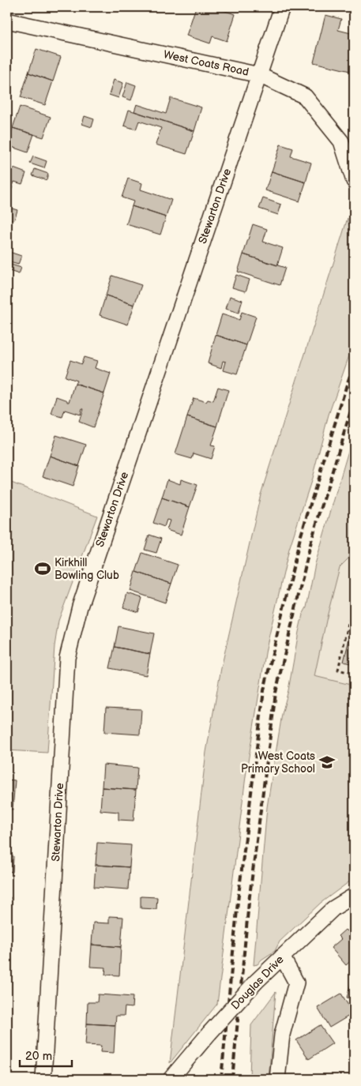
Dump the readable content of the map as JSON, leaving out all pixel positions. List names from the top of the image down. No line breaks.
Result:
{"streets":{"street":["West Coats Road","Stewarton Drive","Douglas Drive"]},"crossings":[["West Coats Road","Stewarton Drive"]],"places":{"sports":["Kirkhill Bowling Club"],"school or university":["West Coats Primary School"]},"scale_bar":"20 m"}
